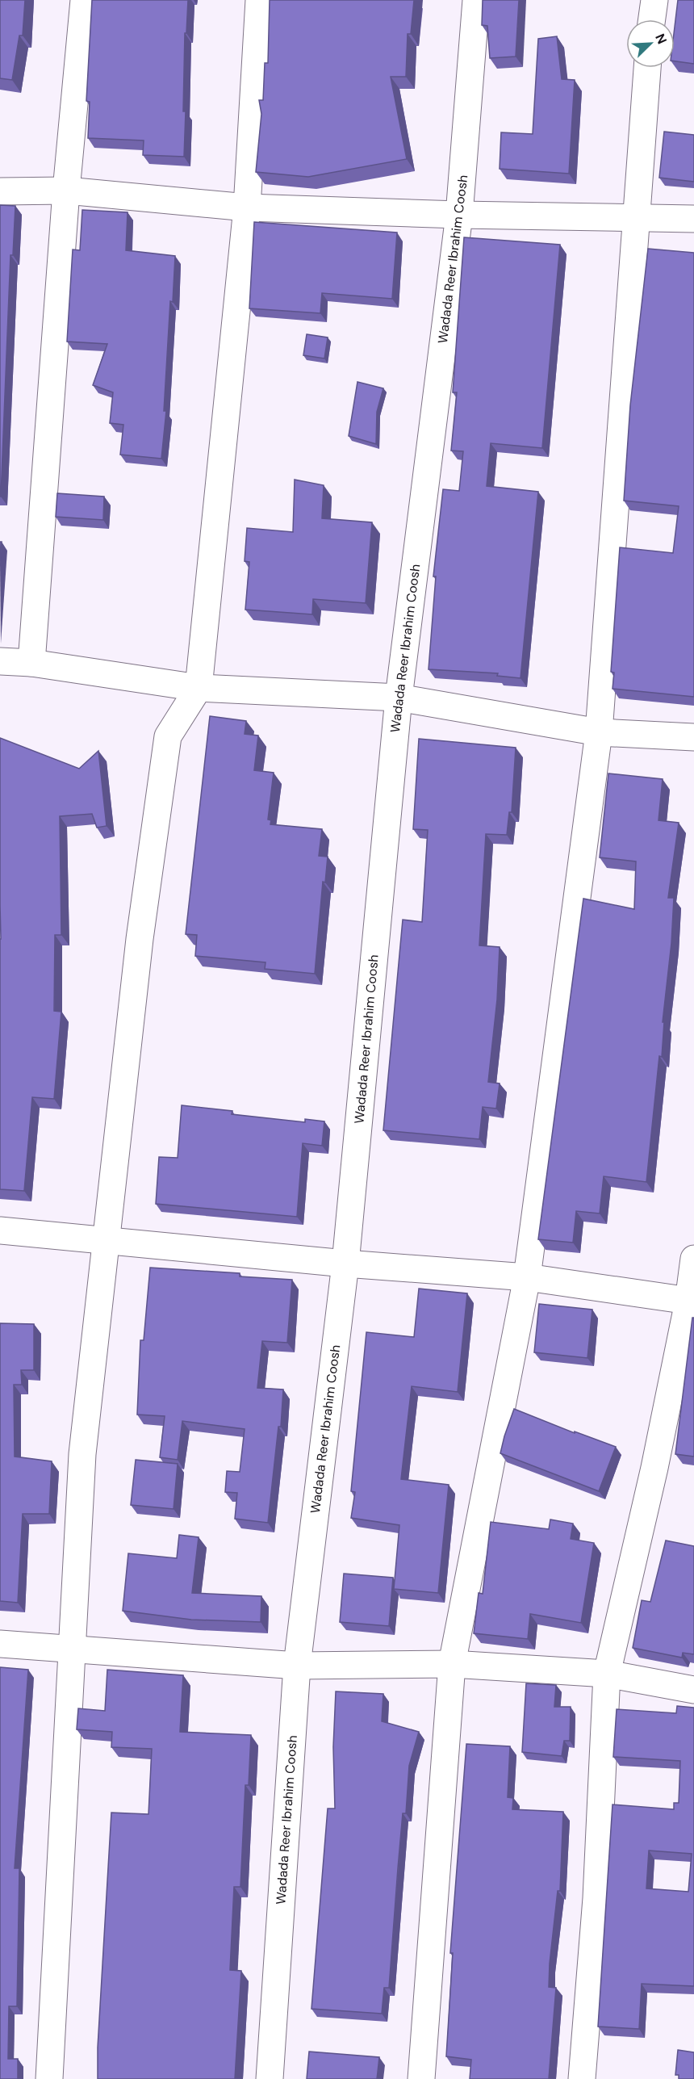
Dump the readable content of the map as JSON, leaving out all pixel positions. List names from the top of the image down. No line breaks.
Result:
{"streets":{"street":["Wadada Reer Ibrahim Coosh"]},"north":"top right"}
